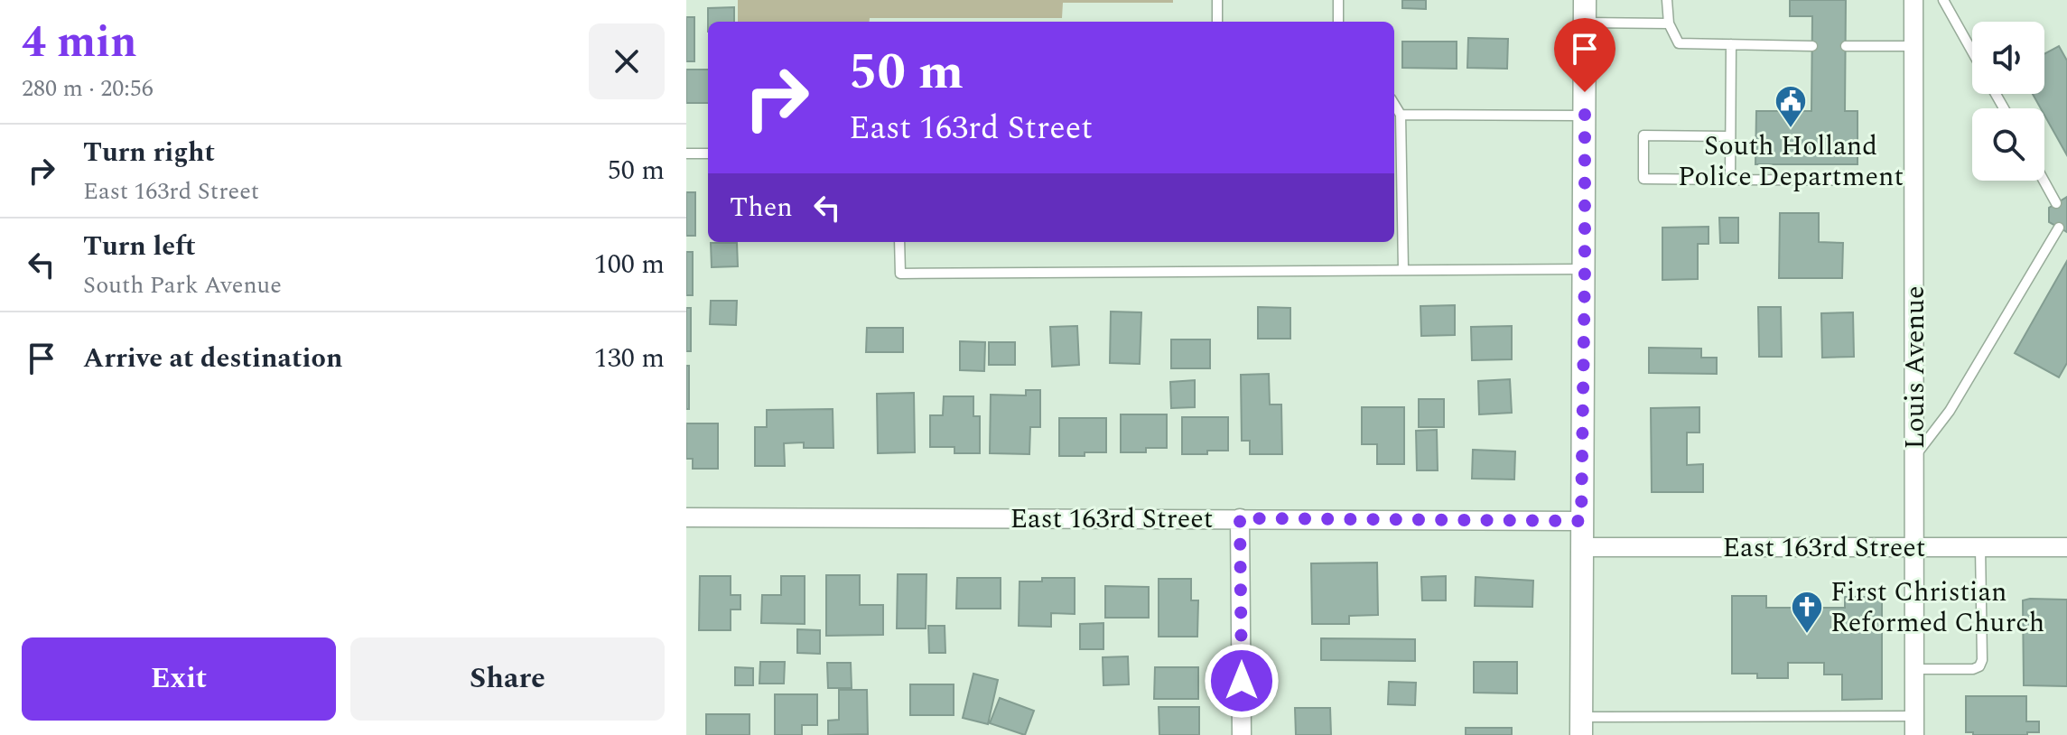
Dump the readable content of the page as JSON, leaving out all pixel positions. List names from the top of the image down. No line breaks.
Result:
{"streets":{"street":["Louis Avenue","East 163rd Street"]},"crossings":[["Louis Avenue","East 163rd Street"]],"places":{"public building":["South Holland Police Department"],"church":["First Christian Reformed Church"]},"page":{"heading":["4 min","280 m · 20:56"],"turn":["50 m","East 163rd Street"],"list":[{"name":"Turn right","note":"East 163rd Street","value":"50 m"},{"name":"Turn left","note":"South Park Avenue","value":"100 m"},{"name":"Arrive at destination","value":"130 m"}],"then":"Then","buttons":["Exit","Share"]}}
